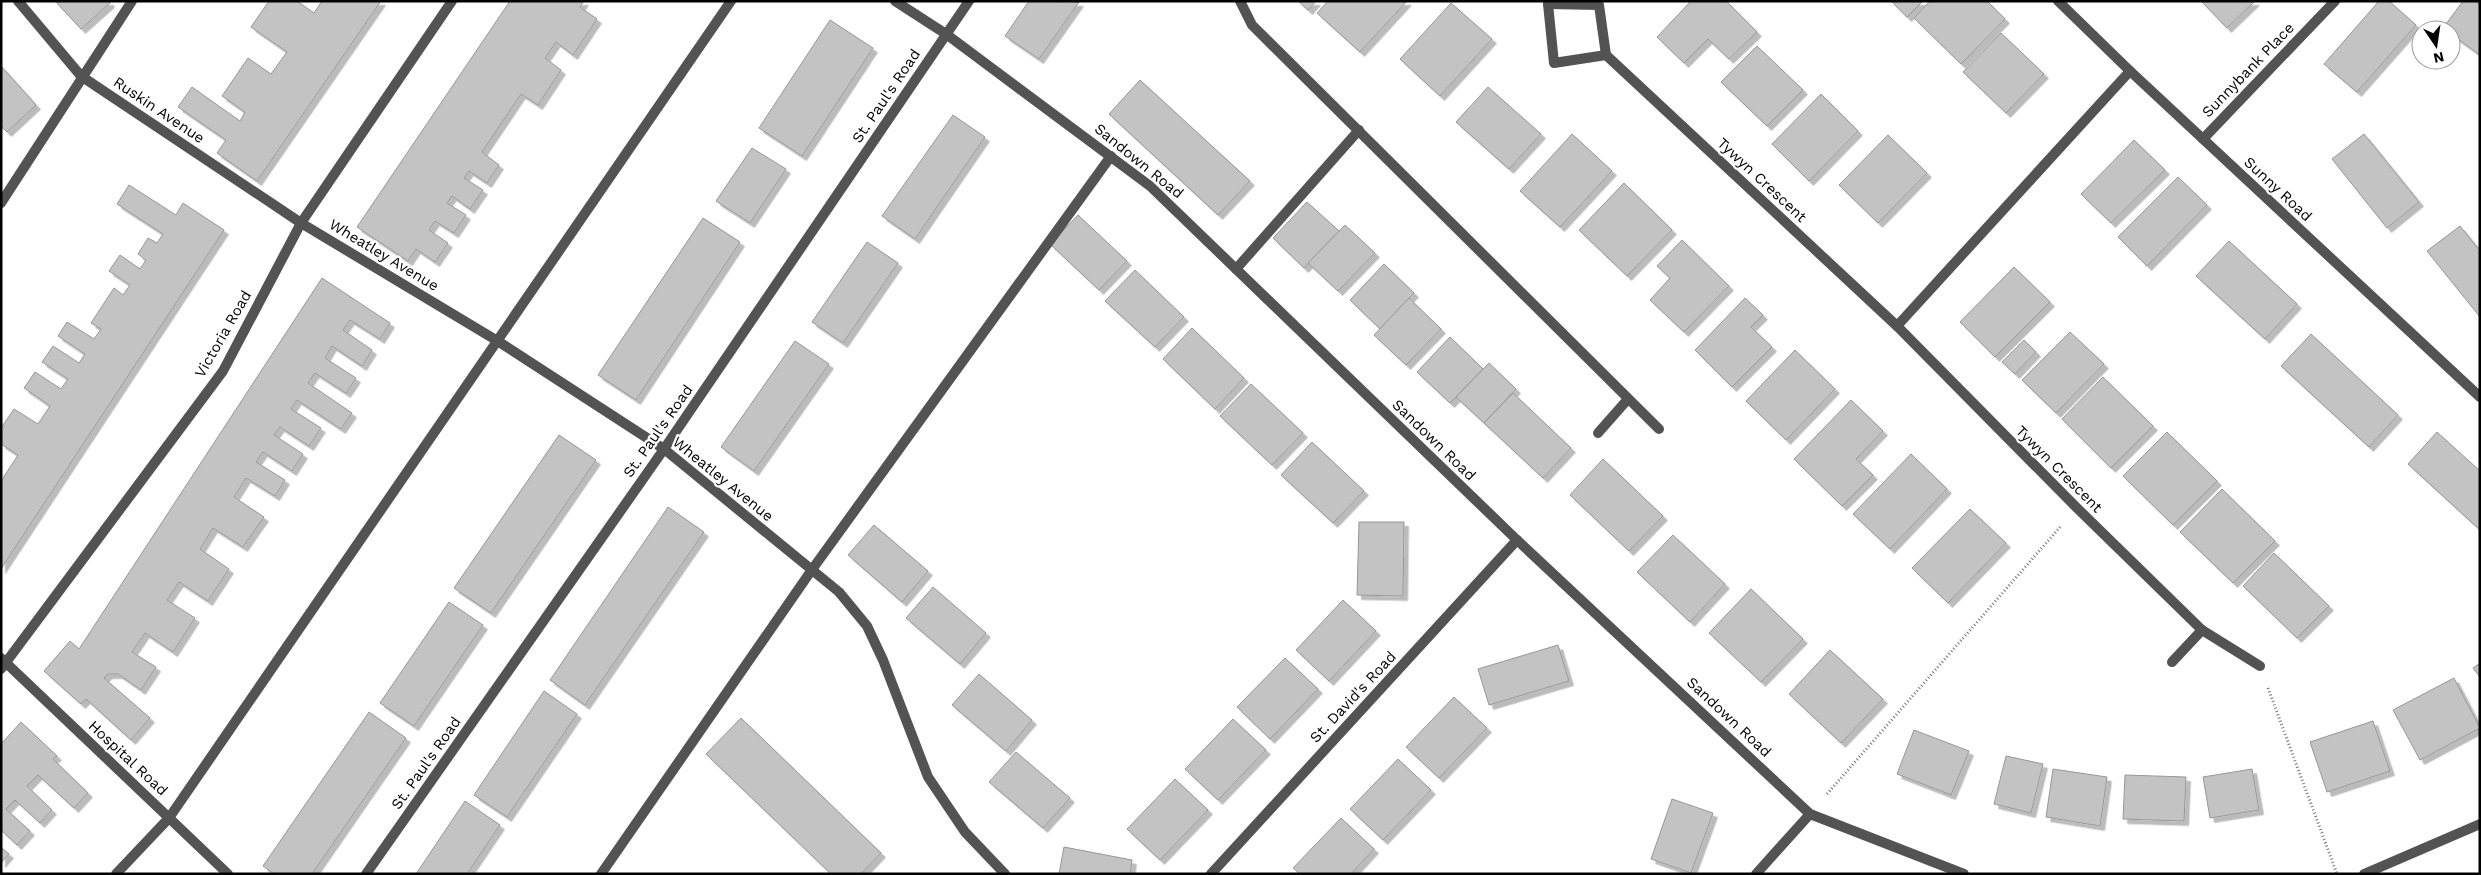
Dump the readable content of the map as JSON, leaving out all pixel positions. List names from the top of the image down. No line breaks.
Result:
{"streets":{"street":["Sunnybank Place","St. Paul's Road","Ruskin Avenue","Sandown Road","Tywyn Crescent","Sunny Road","Wheatley Avenue","Victoria Road","St. David's Road","Hospital Road"]},"crossings":[["Sunnybank Place","Sunny Road"],["St. Paul's Road","Sandown Road"],["St. Paul's Road","Wheatley Avenue"],["Ruskin Avenue","Wheatley Avenue"],["Ruskin Avenue","Victoria Road"],["Sandown Road","St. David's Road"],["Wheatley Avenue","Victoria Road"],["Victoria Road","Hospital Road"]],"north":"bottom"}
